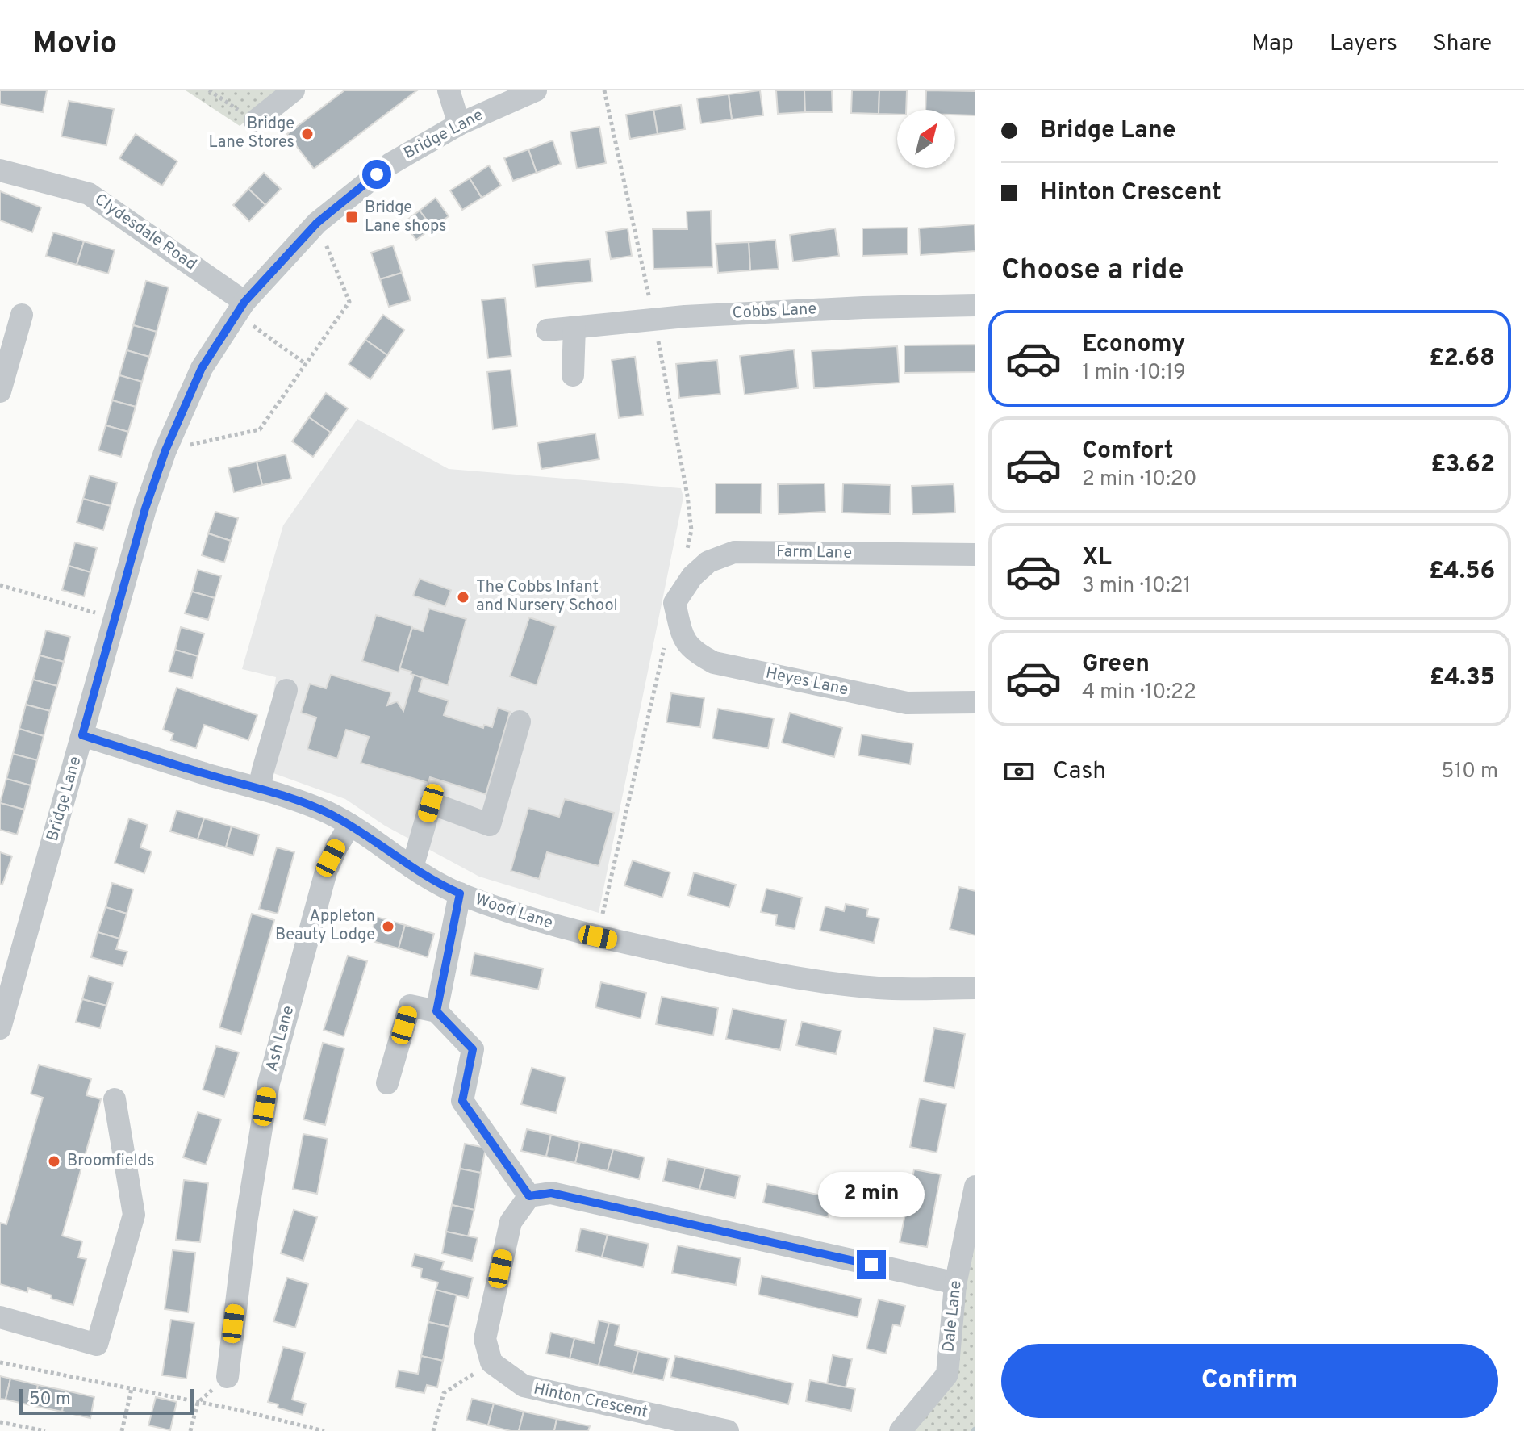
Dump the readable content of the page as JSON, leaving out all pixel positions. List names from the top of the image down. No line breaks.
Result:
{"streets":{"street":["Bridge Lane","Clydesdale Road","Cobbs Lane","Farm Lane","Heyes Lane","Wood Lane","Ash Lane","Dale Lane","Hinton Crescent"]},"crossings":[["Bridge Lane","Clydesdale Road"],["Bridge Lane","Wood Lane"],["Farm Lane","Heyes Lane"],["Wood Lane","Ash Lane"]],"places":{"other":["Bridge Lane Stores","The Cobbs Infant and Nursery School","Appleton Beauty Lodge","Broomfields"],"transit":["Bridge Lane shops"]},"scale_bar":"50 m","north":"top right","page":{"header":"Movio","nav":["Map","Layers","Share"],"banner":["Bridge Lane","Hinton Crescent"],"heading":"Choose a ride","list":[{"name":"Economy","note":"1 min · 10:19","value":"£2.68"},{"name":"Comfort","note":"2 min · 10:20","value":"£3.62"},{"name":"XL","note":"3 min · 10:21","value":"£4.56"},{"name":"Green","note":"4 min · 10:22","value":"£4.35"}],"pay":["Cash","510 m"],"bubble":"2 min","buttons":"Confirm","scale":"50 m"}}
